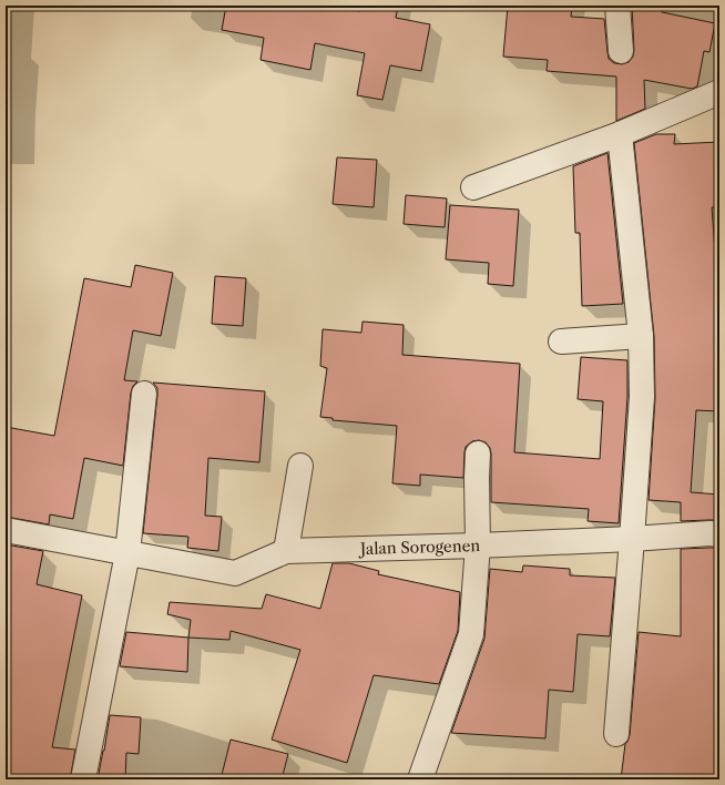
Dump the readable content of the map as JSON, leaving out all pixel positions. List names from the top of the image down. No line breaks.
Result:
{"streets":{"street":["Jalan Sorogenen"]}}
